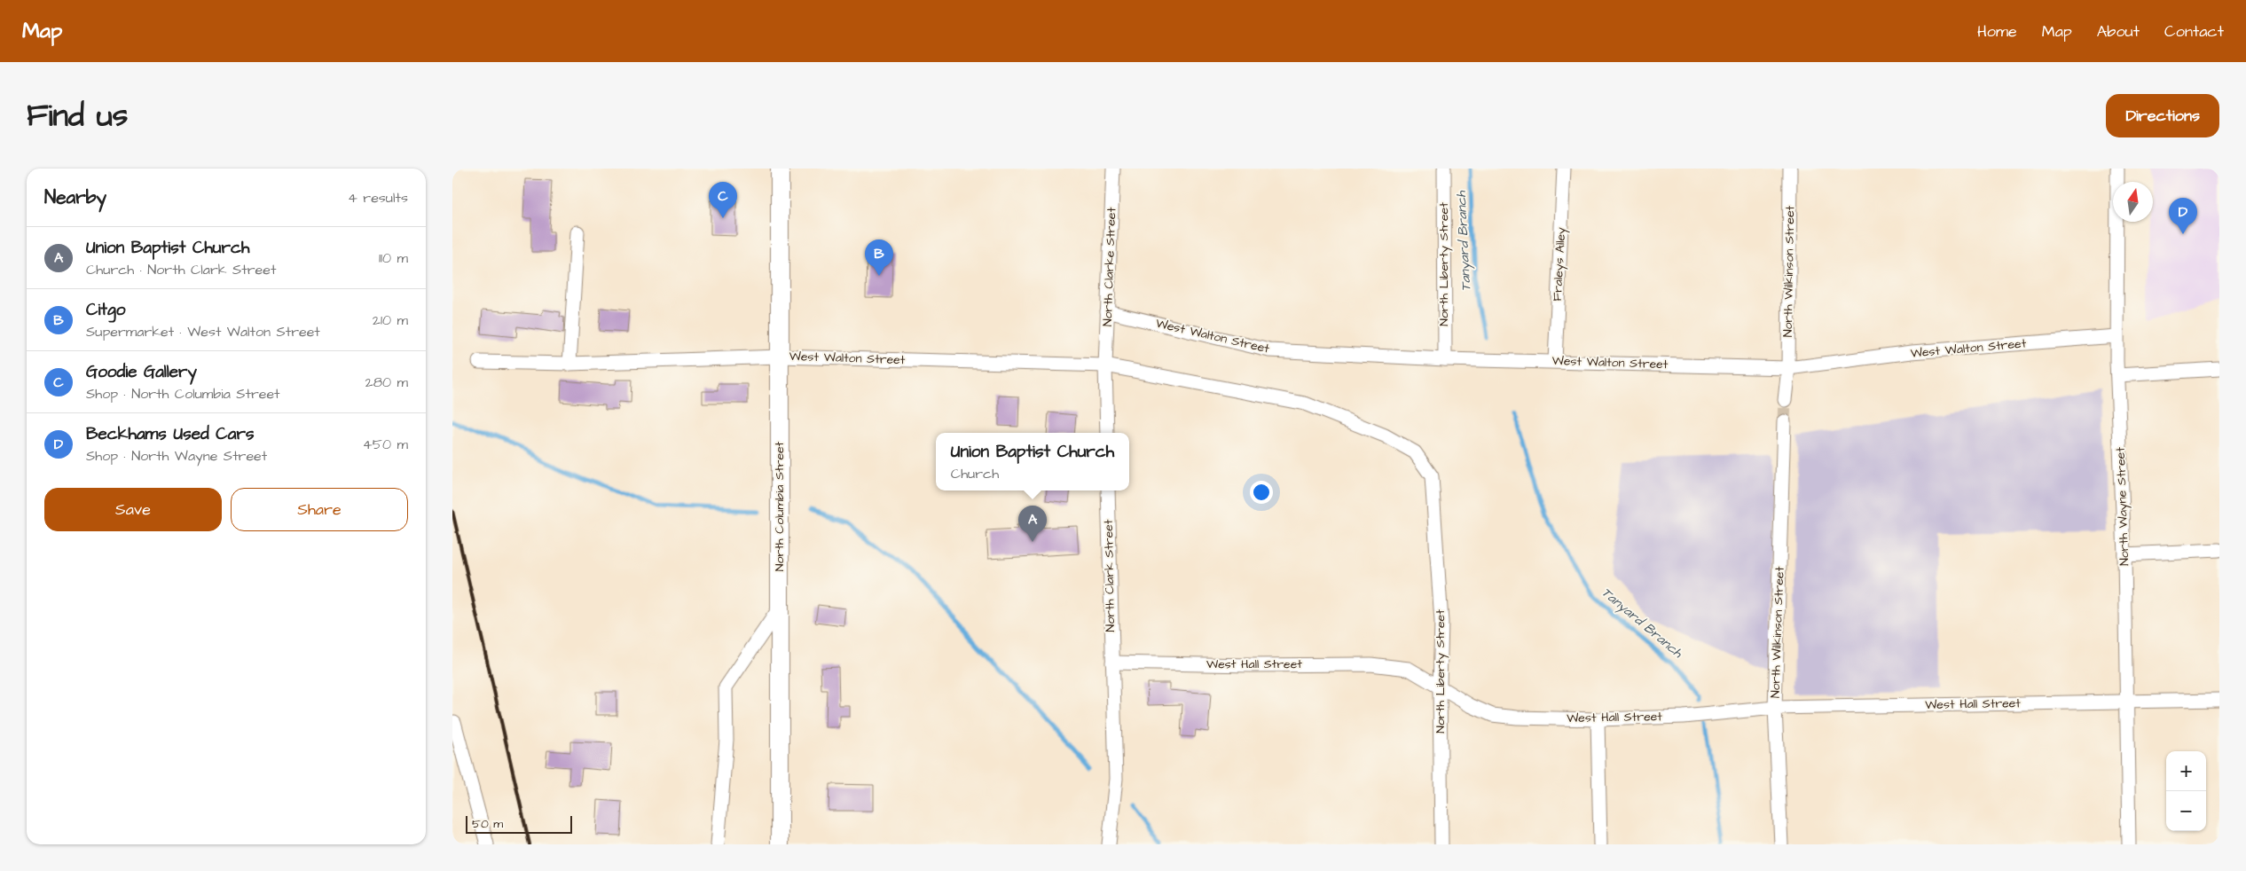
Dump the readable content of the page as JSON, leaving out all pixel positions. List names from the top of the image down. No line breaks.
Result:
{"streets":{"main road":["North Columbia Street"],"street":["North Liberty Street","Fraleys Alley","North Clarke Street","North Wilkinson Street","West Walton Street","North Wayne Street","North Clark Street","West Hall Street"]},"crossings":[["North Liberty Street","West Walton Street"],["North Liberty Street","West Hall Street"],["Fraleys Alley","West Walton Street"],["North Clarke Street","West Walton Street"],["North Wilkinson Street","West Walton Street"],["North Wilkinson Street","West Hall Street"],["West Walton Street","North Columbia Street"],["West Walton Street","North Wayne Street"],["North Wayne Street","West Hall Street"],["North Clark Street","West Hall Street"]],"water":["Tanyard Branch"],"scale_bar":"50 m","north":"top","page":{"header":"Map","nav":["Home","Map","About","Contact"],"title":"Find us","buttons":["Directions",["Save","Share"]],"heading":["Nearby","4 results"],"pins":["C","D","B","A"],"list":[{"mark":"A","name":"Union Baptist Church","note":"Church · North Clark Street","value":"110 m"},{"mark":"B","name":"Citgo","note":"Supermarket · West Walton Street","value":"210 m"},{"mark":"C","name":"Goodie Gallery","note":"Shop · North Columbia Street","value":"280 m"},{"mark":"D","name":"Beckhams Used Cars","note":"Shop · North Wayne Street","value":"450 m"}],"popup":["Union Baptist Church","Church"],"map_buttons":["+","−"],"scale":"50 m"}}
